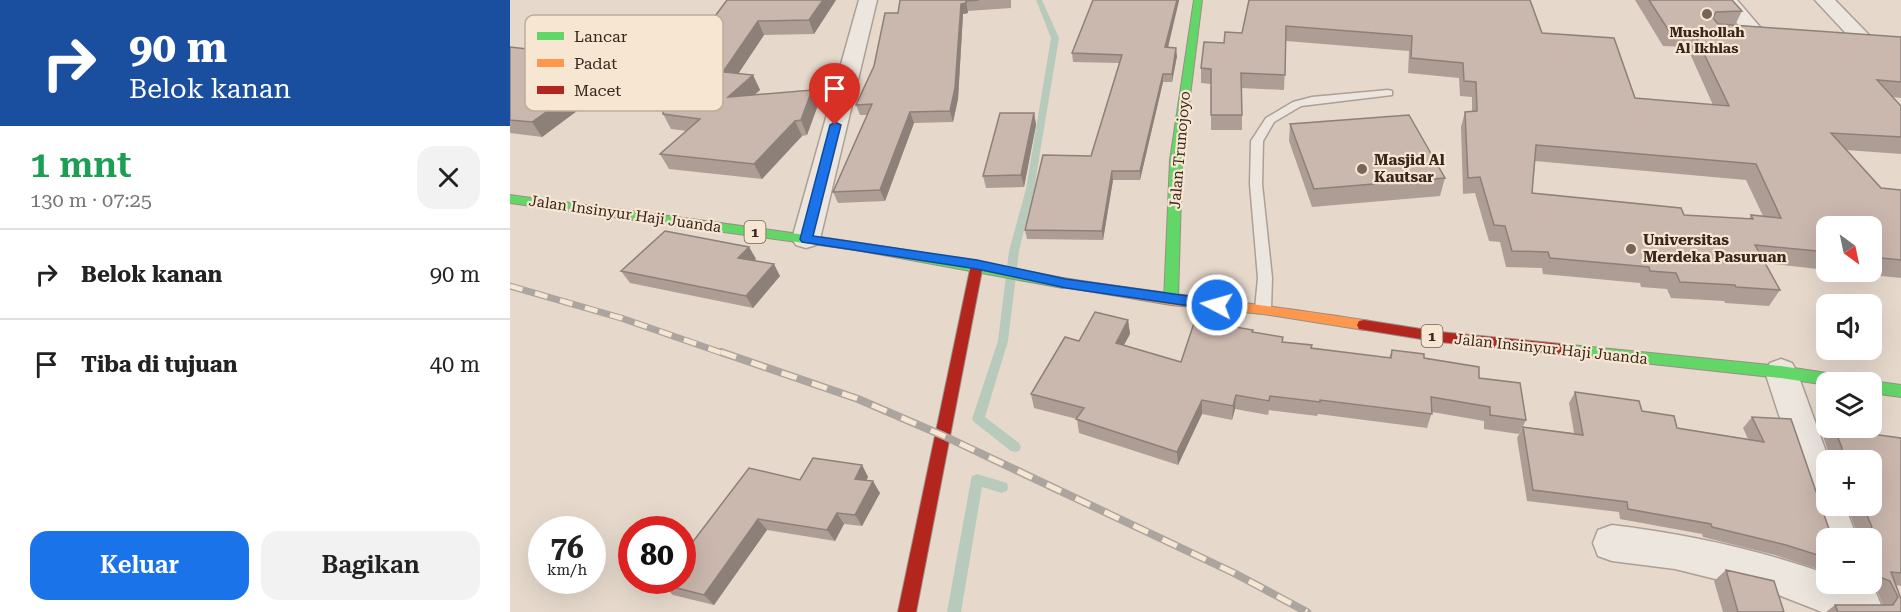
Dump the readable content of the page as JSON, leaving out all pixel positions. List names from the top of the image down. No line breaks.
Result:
{"streets":{"main road":["Jalan Trunojoyo","Jalan Insinyur Haji Juanda","1"]},"crossings":[["Jalan Trunojoyo","Jalan Insinyur Haji Juanda"]],"places":["Mushollah Al Ikhlas","Masjid Al Kautsar","Universitas Merdeka Pasuruan"],"legend":["Lancar","Padat","Macet"],"north":"bottom right","page":{"turn":["90 m","Belok kanan"],"heading":["1 mnt","130 m · 07:25"],"map_buttons":["+","−"],"list":[{"name":"Belok kanan","value":"90 m"},{"name":"Tiba di tujuan","value":"40 m"}],"speed":"76 km/h","limit":"80","buttons":["Keluar","Bagikan"]}}
